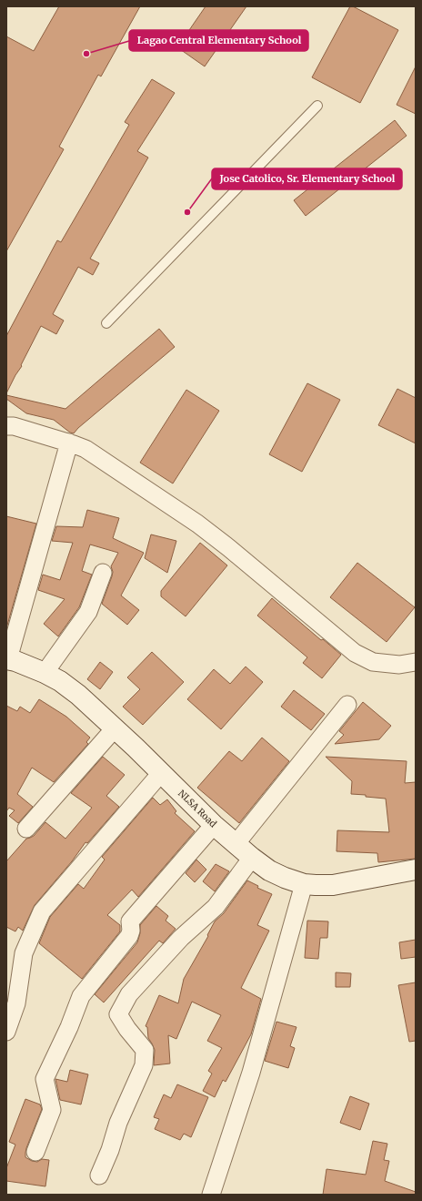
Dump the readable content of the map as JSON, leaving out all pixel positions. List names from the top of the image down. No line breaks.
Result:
{"streets":{"main road":["NLSA Road"]},"places":["Lagao Central Elementary School","Jose Catolico, Sr. Elementary School"]}
